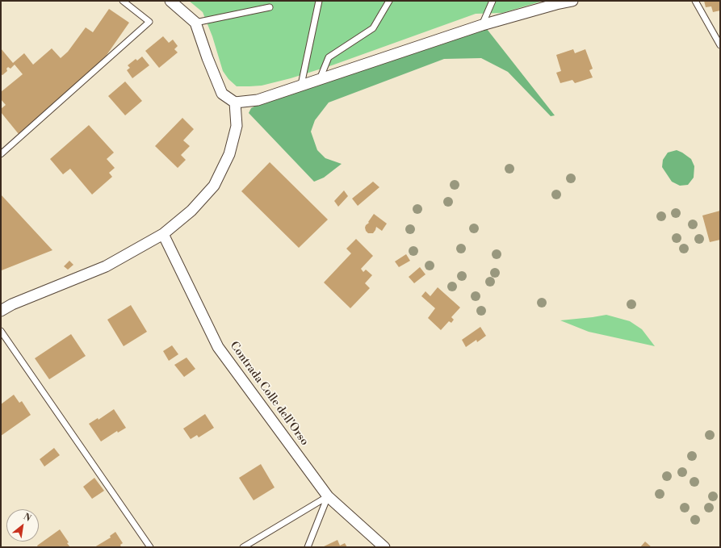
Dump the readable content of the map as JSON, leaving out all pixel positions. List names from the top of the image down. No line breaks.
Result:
{"streets":{"street":["Contrada Colle dell'Orso"]},"north":"top right"}
